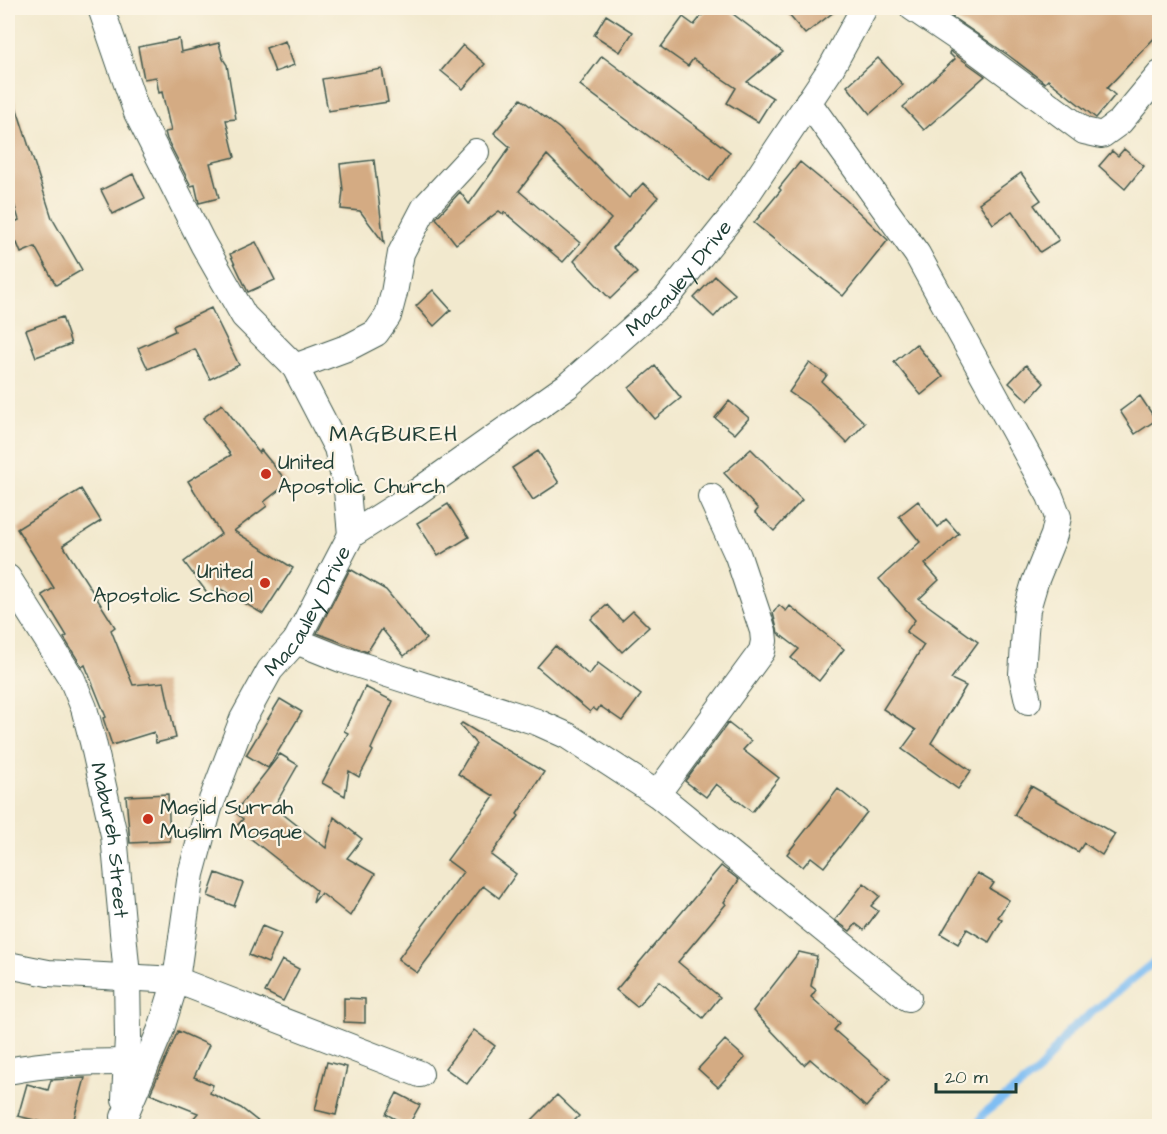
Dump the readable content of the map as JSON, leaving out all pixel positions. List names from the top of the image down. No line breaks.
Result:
{"streets":{"street":["Macauley Drive","Mabureh Street"]},"crossings":[["Macauley Drive","Mabureh Street"]],"districts":["MAGBUREH"],"places":["United Apostolic Church","United Apostolic School","Masjid Surrah Muslim Mosque"],"scale_bar":"20 m"}
